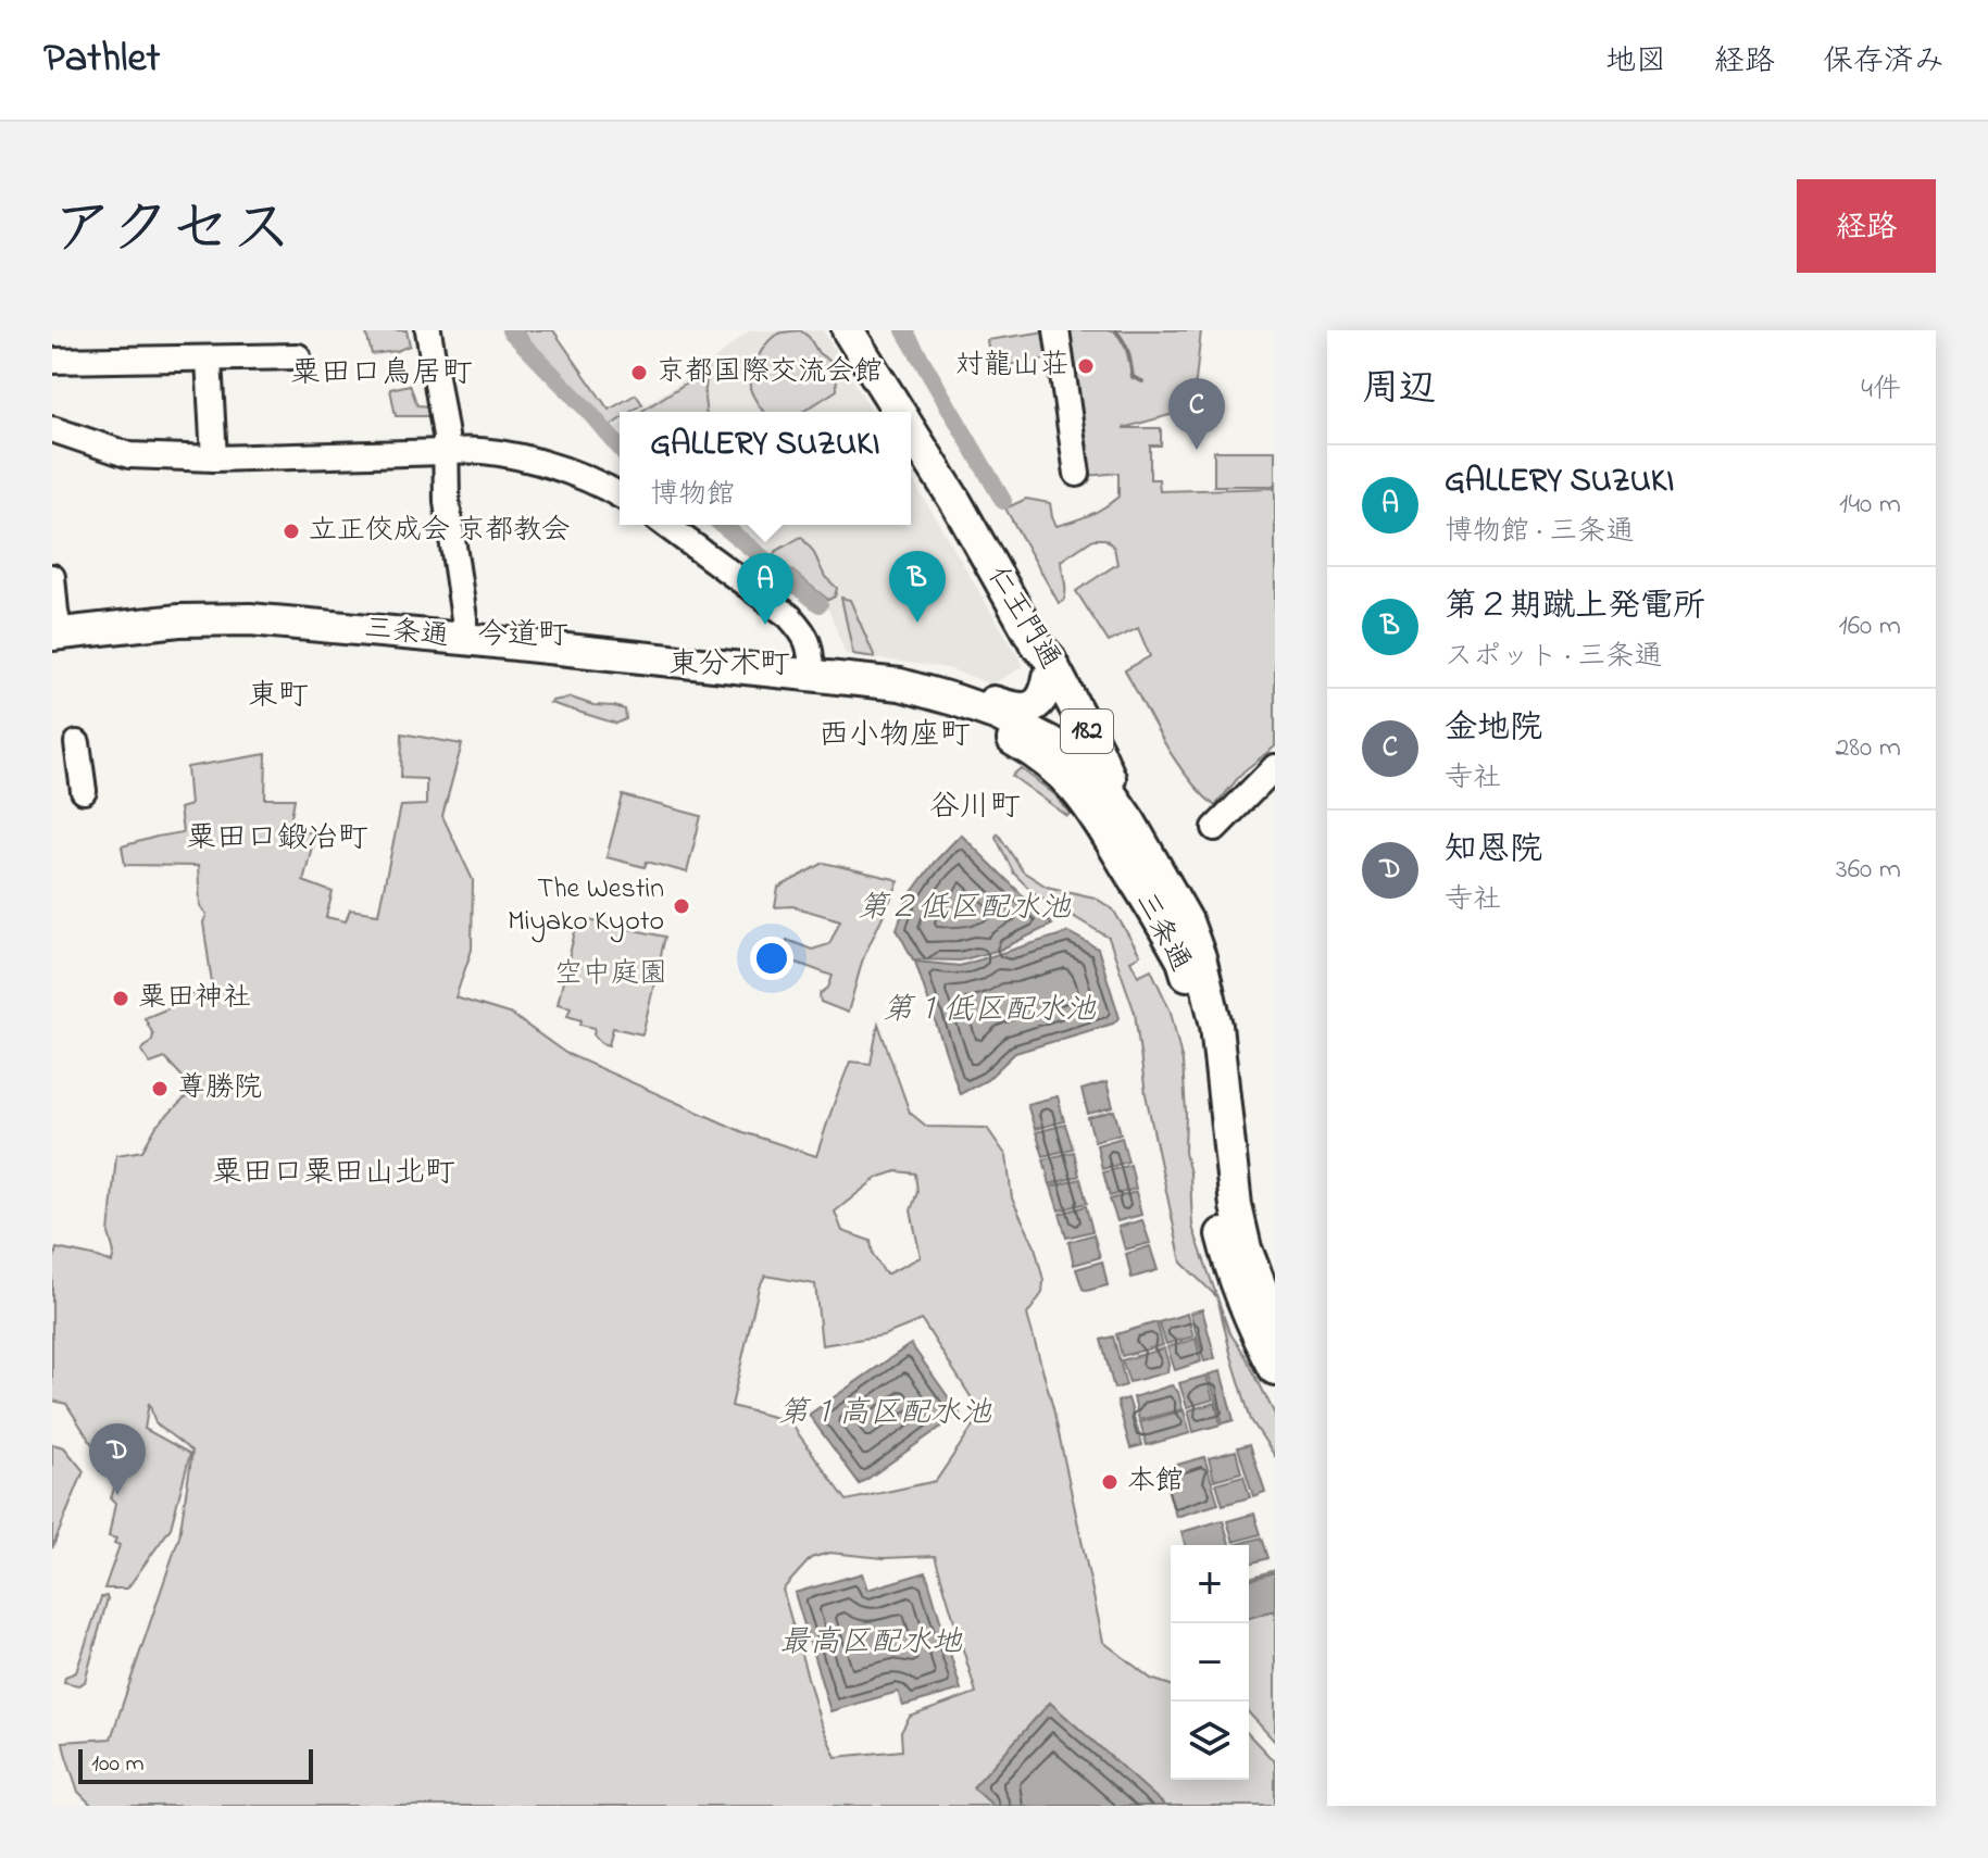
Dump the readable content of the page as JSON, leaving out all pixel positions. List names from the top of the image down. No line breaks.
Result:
{"streets":{"main road":["仁王門通","三条通","182"]},"crossings":[["仁王門通","三条通"],["仁王門通","182"],["三条通","182"]],"districts":["粟田口鳥居町","今道町","東分木町","東町","西小物座町","谷川町","粟田口鍛冶町","粟田口粟田山北町"],"water":["第２低区配水池","第１低区配水池","第１高区配水池","最高区配水地"],"parks":["空中庭園"],"places":["対龍山荘","京都国際交流会館","立正佼成会 京都教会","The Westin Miyako Kyoto","粟田神社","尊勝院","本館"],"scale_bar":"100 m","page":{"header":"Pathlet","nav":["地図","経路","保存済み"],"title":"アクセス","buttons":"経路","heading":["周辺","4件"],"pins":["C","B","A","D"],"popup":["GALLERY SUZUKI","博物館"],"list":[{"mark":"A","name":"GALLERY SUZUKI","note":"博物館 · 三条通","value":"140 m"},{"mark":"B","name":"第２期蹴上発電所","note":"スポット · 三条通","value":"160 m"},{"mark":"C","name":"金地院","note":"寺社","value":"280 m"},{"mark":"D","name":"知恩院","note":"寺社","value":"360 m"}],"map_buttons":["+","−"],"scale":"100 m"}}
